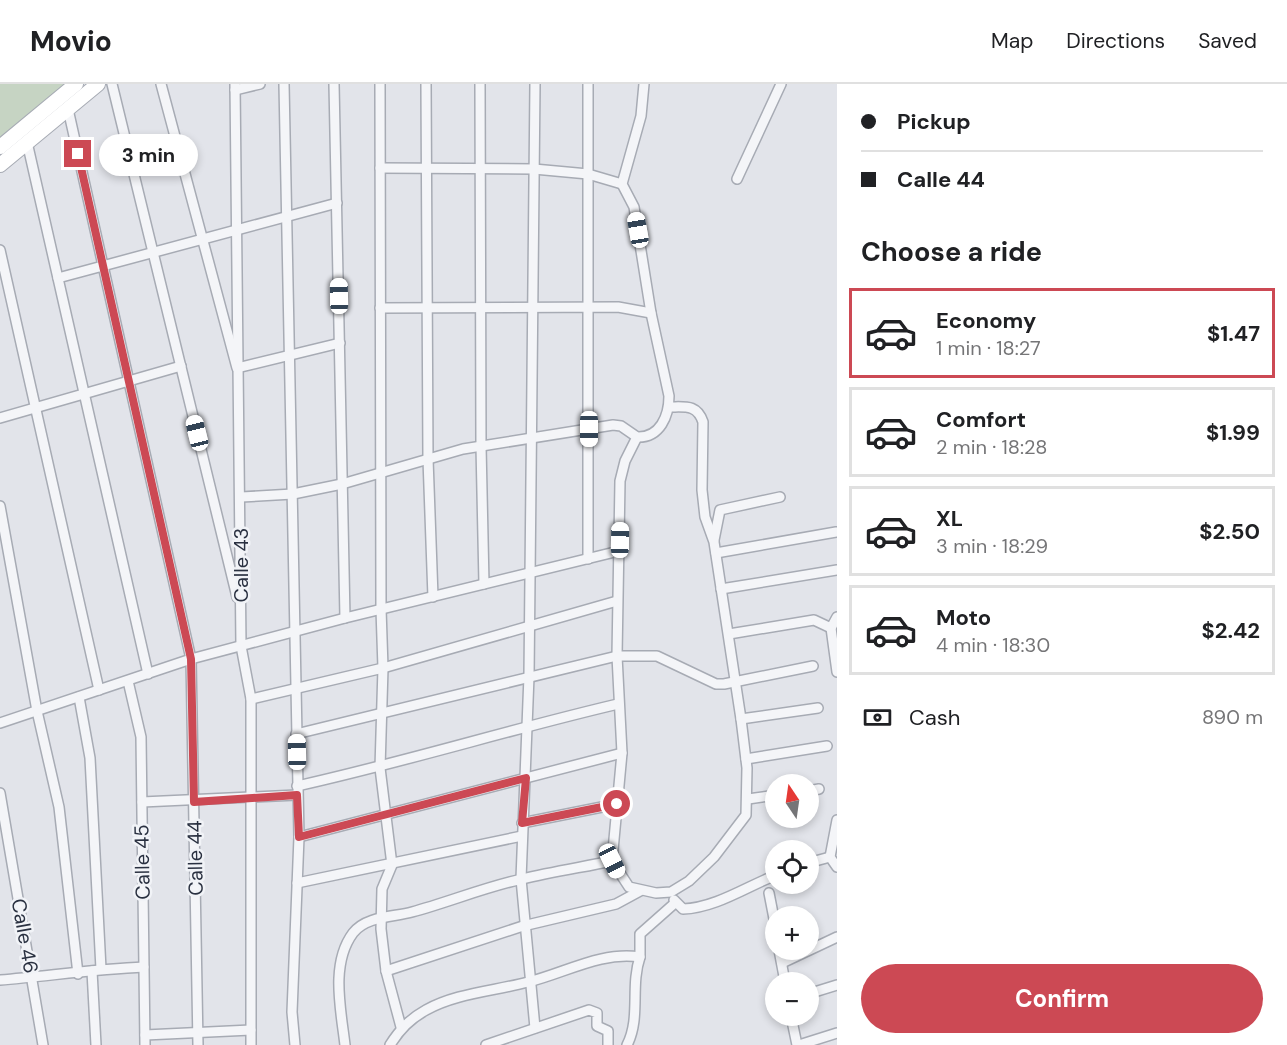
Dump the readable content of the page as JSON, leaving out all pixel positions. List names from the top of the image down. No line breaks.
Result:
{"streets":{"street":["Calle 43","Calle 44","Calle 45","Calle 46"]},"north":"top","page":{"header":"Movio","nav":["Map","Directions","Saved"],"banner":["Pickup","Calle 44"],"bubble":"3 min","heading":"Choose a ride","list":[{"name":"Economy","note":"1 min · 18:27","value":"$1.47"},{"name":"Comfort","note":"2 min · 18:28","value":"$1.99"},{"name":"XL","note":"3 min · 18:29","value":"$2.50"},{"name":"Moto","note":"4 min · 18:30","value":"$2.42"}],"pay":["Cash","890 m"],"map_buttons":["+","−"],"buttons":"Confirm"}}
